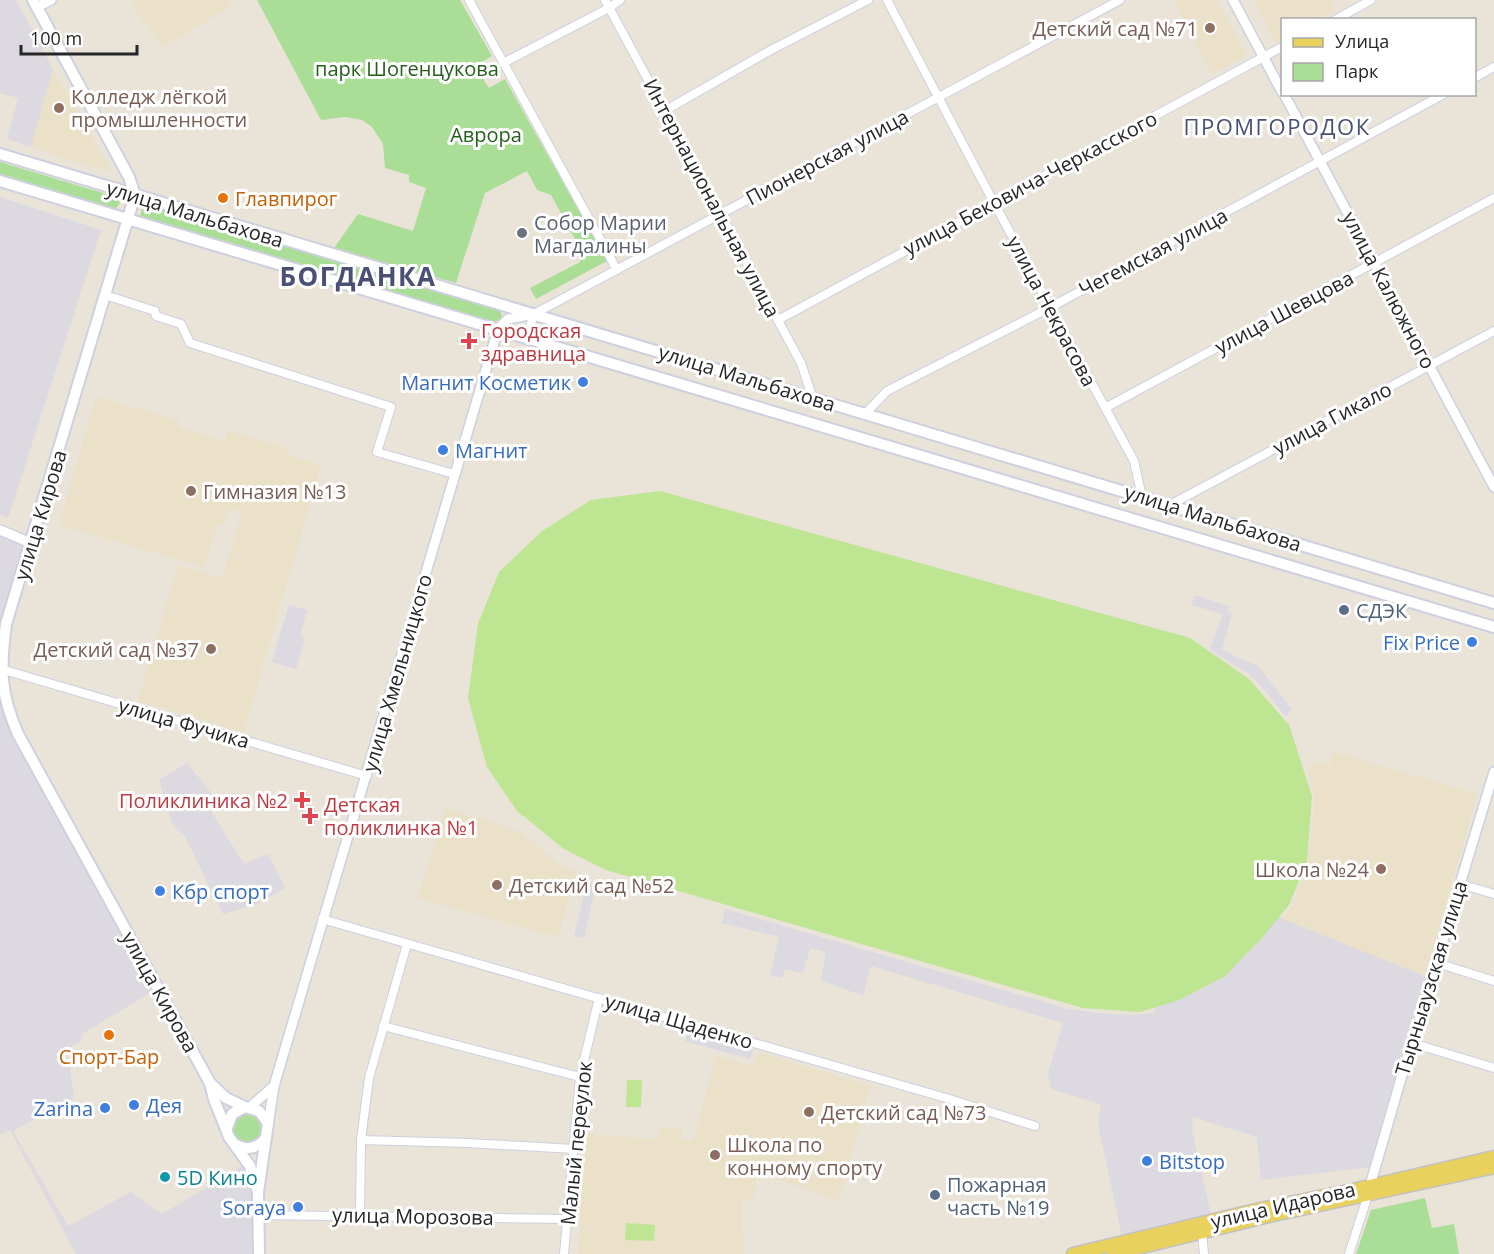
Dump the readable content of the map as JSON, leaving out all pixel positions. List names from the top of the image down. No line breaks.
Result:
{"streets":{"main road":["улица Мальбахова","улица Кирова","улица Идарова"],"street":["Пионерская улица","улица Бековича-Черкасского","Интернациональная улица","Чегемская улица","улица Калюжного","улица Некрасова","улица Шевцова","улица Гикало","улица Хмельницкого","улица Фучика","Тырныаузская улица","улица Щаденко","Малый переулок","улица Морозова"]},"crossings":[["Пионерская улица","Интернациональная улица"],["Пионерская улица","улица Мальбахова"],["Пионерская улица","улица Некрасова"],["улица Бековича-Черкасского","Интернациональная улица"],["улица Бековича-Черкасского","улица Калюжного"],["улица Бековича-Черкасского","улица Некрасова"],["Интернациональная улица","улица Мальбахова"],["улица Мальбахова","Чегемская улица"],["улица Мальбахова","улица Некрасова"],["улица Мальбахова","улица Гикало"],["улица Мальбахова","улица Кирова"],["улица Мальбахова","улица Хмельницкого"],["Чегемская улица","улица Калюжного"],["Чегемская улица","улица Некрасова"],["улица Калюжного","улица Шевцова"],["улица Калюжного","улица Гикало"],["улица Некрасова","улица Шевцова"],["улица Кирова","улица Фучика"],["улица Хмельницкого","улица Фучика"],["улица Хмельницкого","улица Щаденко"],["Тырныаузская улица","улица Идарова"],["улица Щаденко","Малый переулок"],["Малый переулок","улица Морозова"]],"districts":["ПРОМГОРОДОК","БОГДАНКА"],"parks":["парк Шогенцукова","Аврора"],"places":{"other":["Детский сад №71","Колледж лёгкой промышленности","Главпирог","Собор Марии Магдалины","Магнит Косметик","Магнит","Гимназия №13","СДЭК","Fix Price","Детский сад №37","Школа №24","Детский сад №52","Кбр спорт","Спорт-Бар","Дея","Zarina","Детский сад №73","Школа по конному спорту","Bitstop","5D Кино","Пожарная часть №19","Soraya"],"health":["Городская здравница","Поликлиника №2","Детская поликлинка №1"]},"legend":["Улица","Парк"],"scale_bar":"100 m"}
